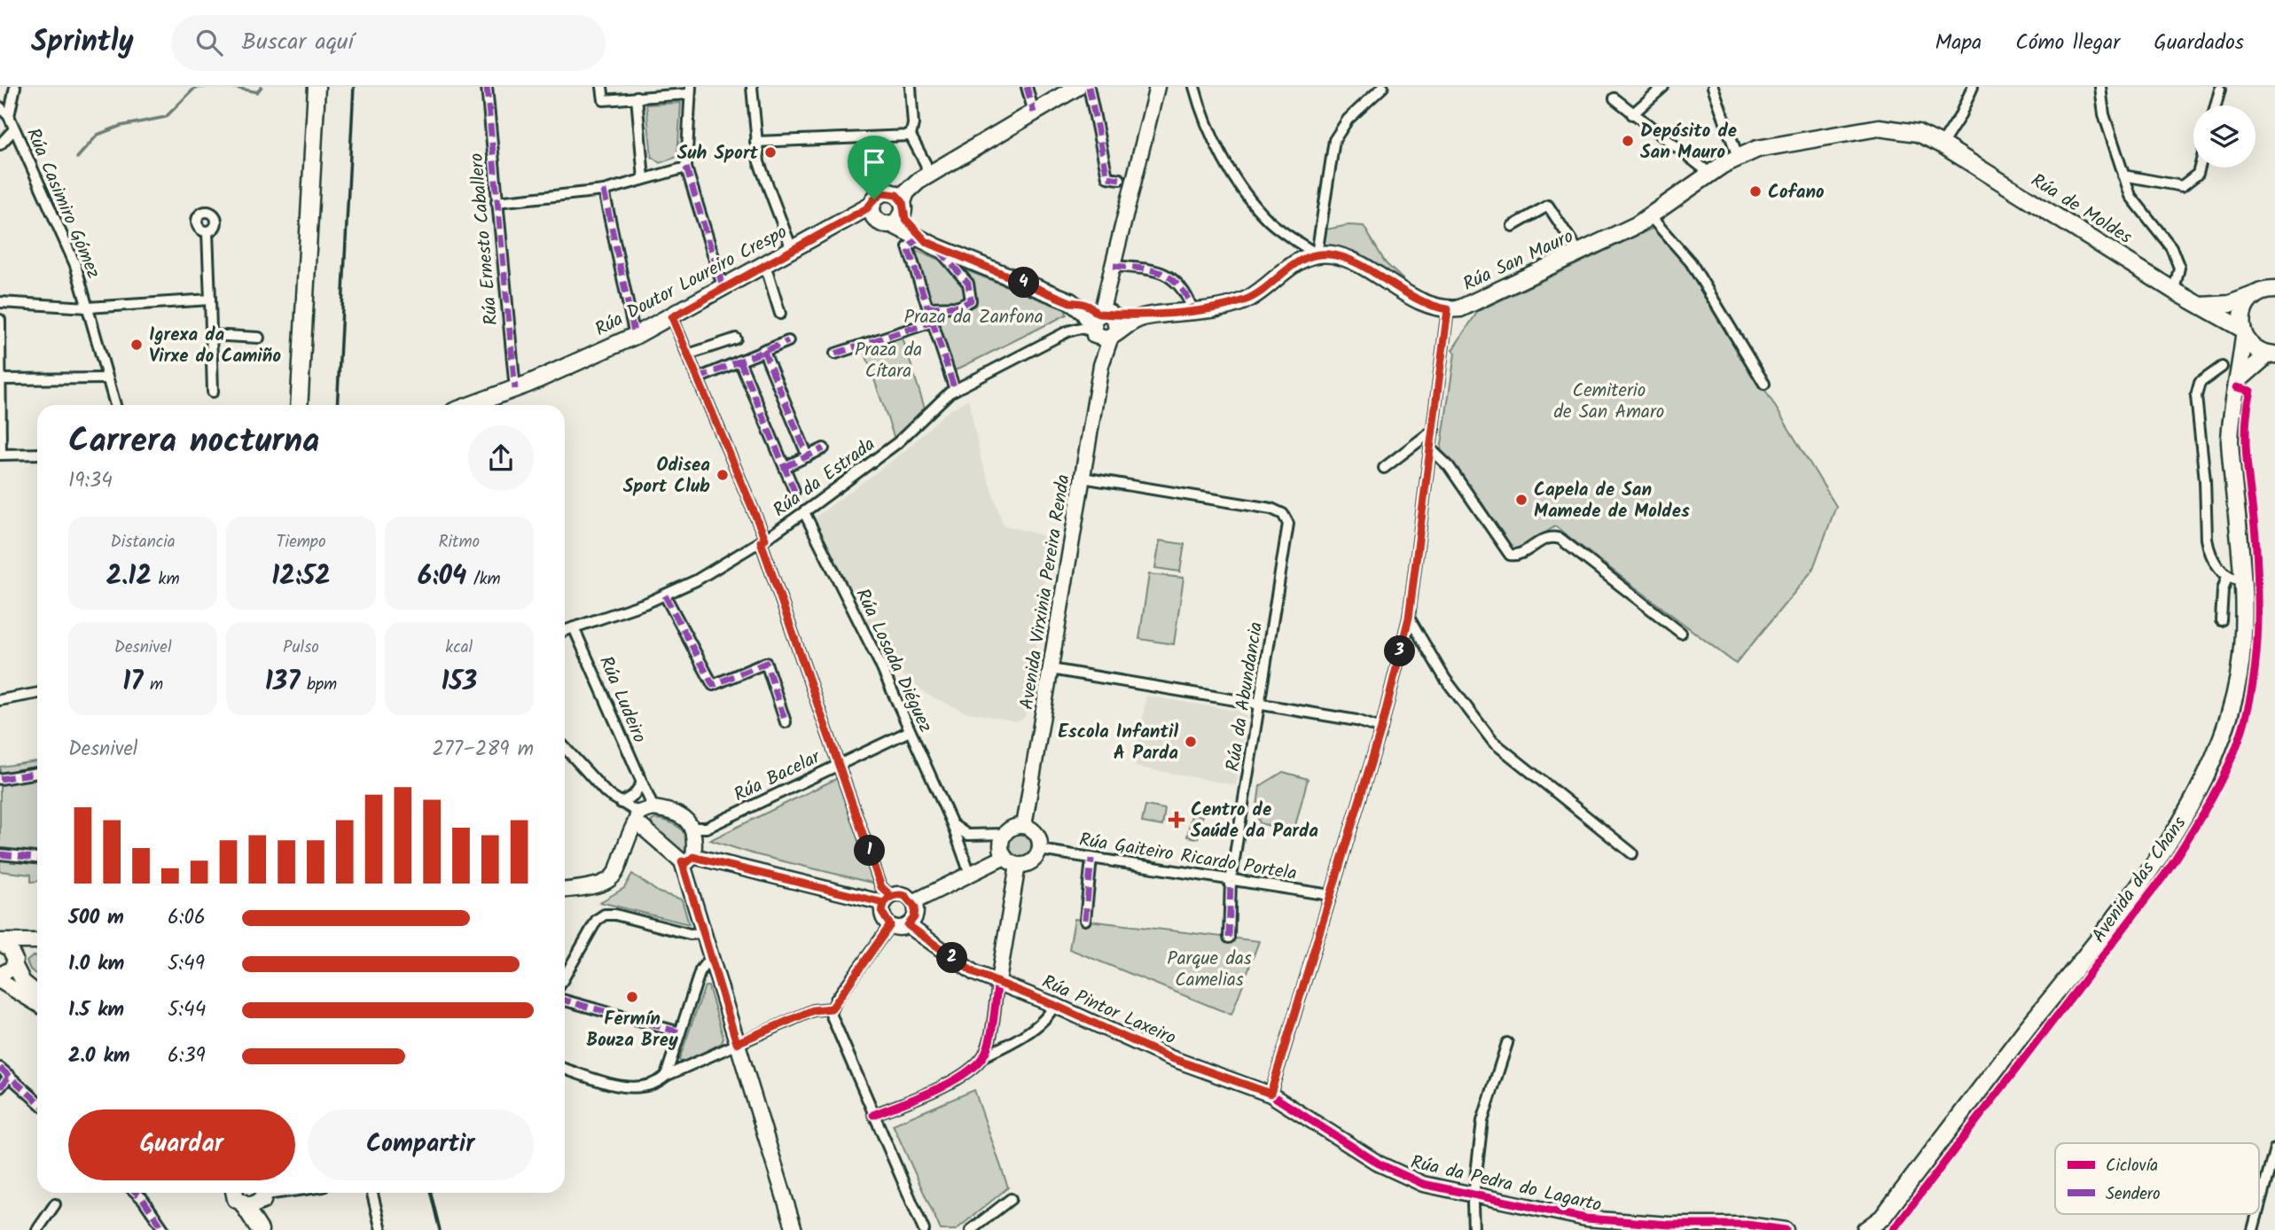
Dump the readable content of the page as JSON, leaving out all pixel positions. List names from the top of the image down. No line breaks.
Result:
{"streets":{"main road":["Rúa de Moldes","Rúa San Mauro","Rúa Doutor Loureiro Crespo","Avenida Virxinia Pereira Renda","Avenida das Chans","Rúa Pintor Laxeiro","Rúa da Pedra do Lagarto"],"street":["Rúa Casimiro Gómez","Rúa Ernesto Caballero","Rúa da Estrada","Rúa Losada Diéguez","Rúa da Abundancia","Rúa Ludeiro","Rúa Bacelar","Rúa Gaiteiro Ricardo Portela"]},"crossings":[["Rúa de Moldes","Rúa San Mauro"],["Rúa de Moldes","Avenida das Chans"],["Rúa Ernesto Caballero","Rúa Doutor Loureiro Crespo"],["Rúa da Estrada","Avenida Virxinia Pereira Renda"],["Rúa da Estrada","Rúa Losada Diéguez"],["Rúa da Estrada","Rúa Ludeiro"],["Avenida Virxinia Pereira Renda","Rúa da Abundancia"],["Avenida Virxinia Pereira Renda","Rúa Gaiteiro Ricardo Portela"],["Rúa Losada Diéguez","Rúa Bacelar"],["Rúa da Abundancia","Rúa Gaiteiro Ricardo Portela"],["Rúa Pintor Laxeiro","Rúa da Pedra do Lagarto"]],"parks":["Praza da Zanfona","Praza da Cítara","Cemiterio de San Amaro","Parque das Camelias"],"places":{"other":["Depósito de San Mauro","Suh Sport","Cofano","Igrexa da Virxe do Camiño","Odisea Sport Club","Capela de San Mamede de Moldes","Escola Infantil A Parda","Fermín Bouza Brey"],"health":["Centro de Saúde da Parda"]},"legend":["Ciclovía","Sendero"],"page":{"header":"Sprintly","search":"Buscar aquí","nav":["Mapa","Cómo llegar","Guardados"],"pins":["4","3","1","2"],"heading":["Carrera nocturna","19:34"],"stats":[["Distancia","2.12 km"],["Tiempo","12:52"],["Ritmo","6:04 /km"],["Desnivel","17 m"],["Pulso","137 bpm"],["kcal","153"]],"chart":["Desnivel","277–289 m"],"list":[{"name":"500 m","note":"6:06"},{"name":"1.0 km","note":"5:49"},{"name":"1.5 km","note":"5:44"},{"name":"2.0 km","note":"6:39"}],"buttons":["Guardar","Compartir"]}}
